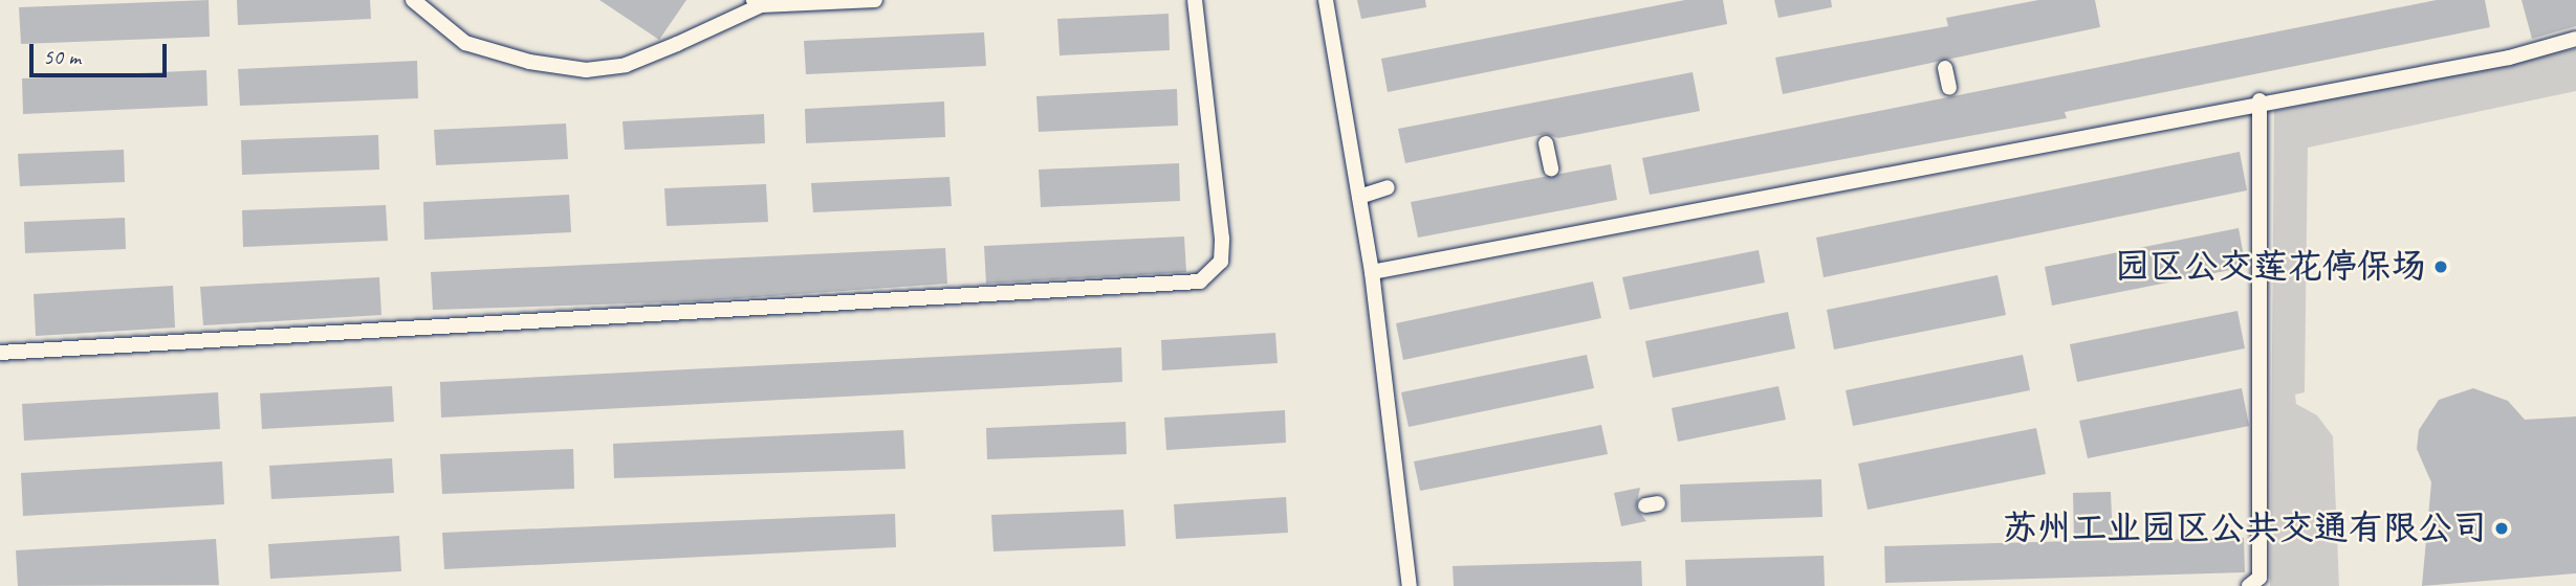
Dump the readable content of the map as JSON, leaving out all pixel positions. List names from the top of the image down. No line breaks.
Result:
{"places":["园区公交莲花停保场","苏州工业园区公共交通有限公司"],"scale_bar":"50 m"}
